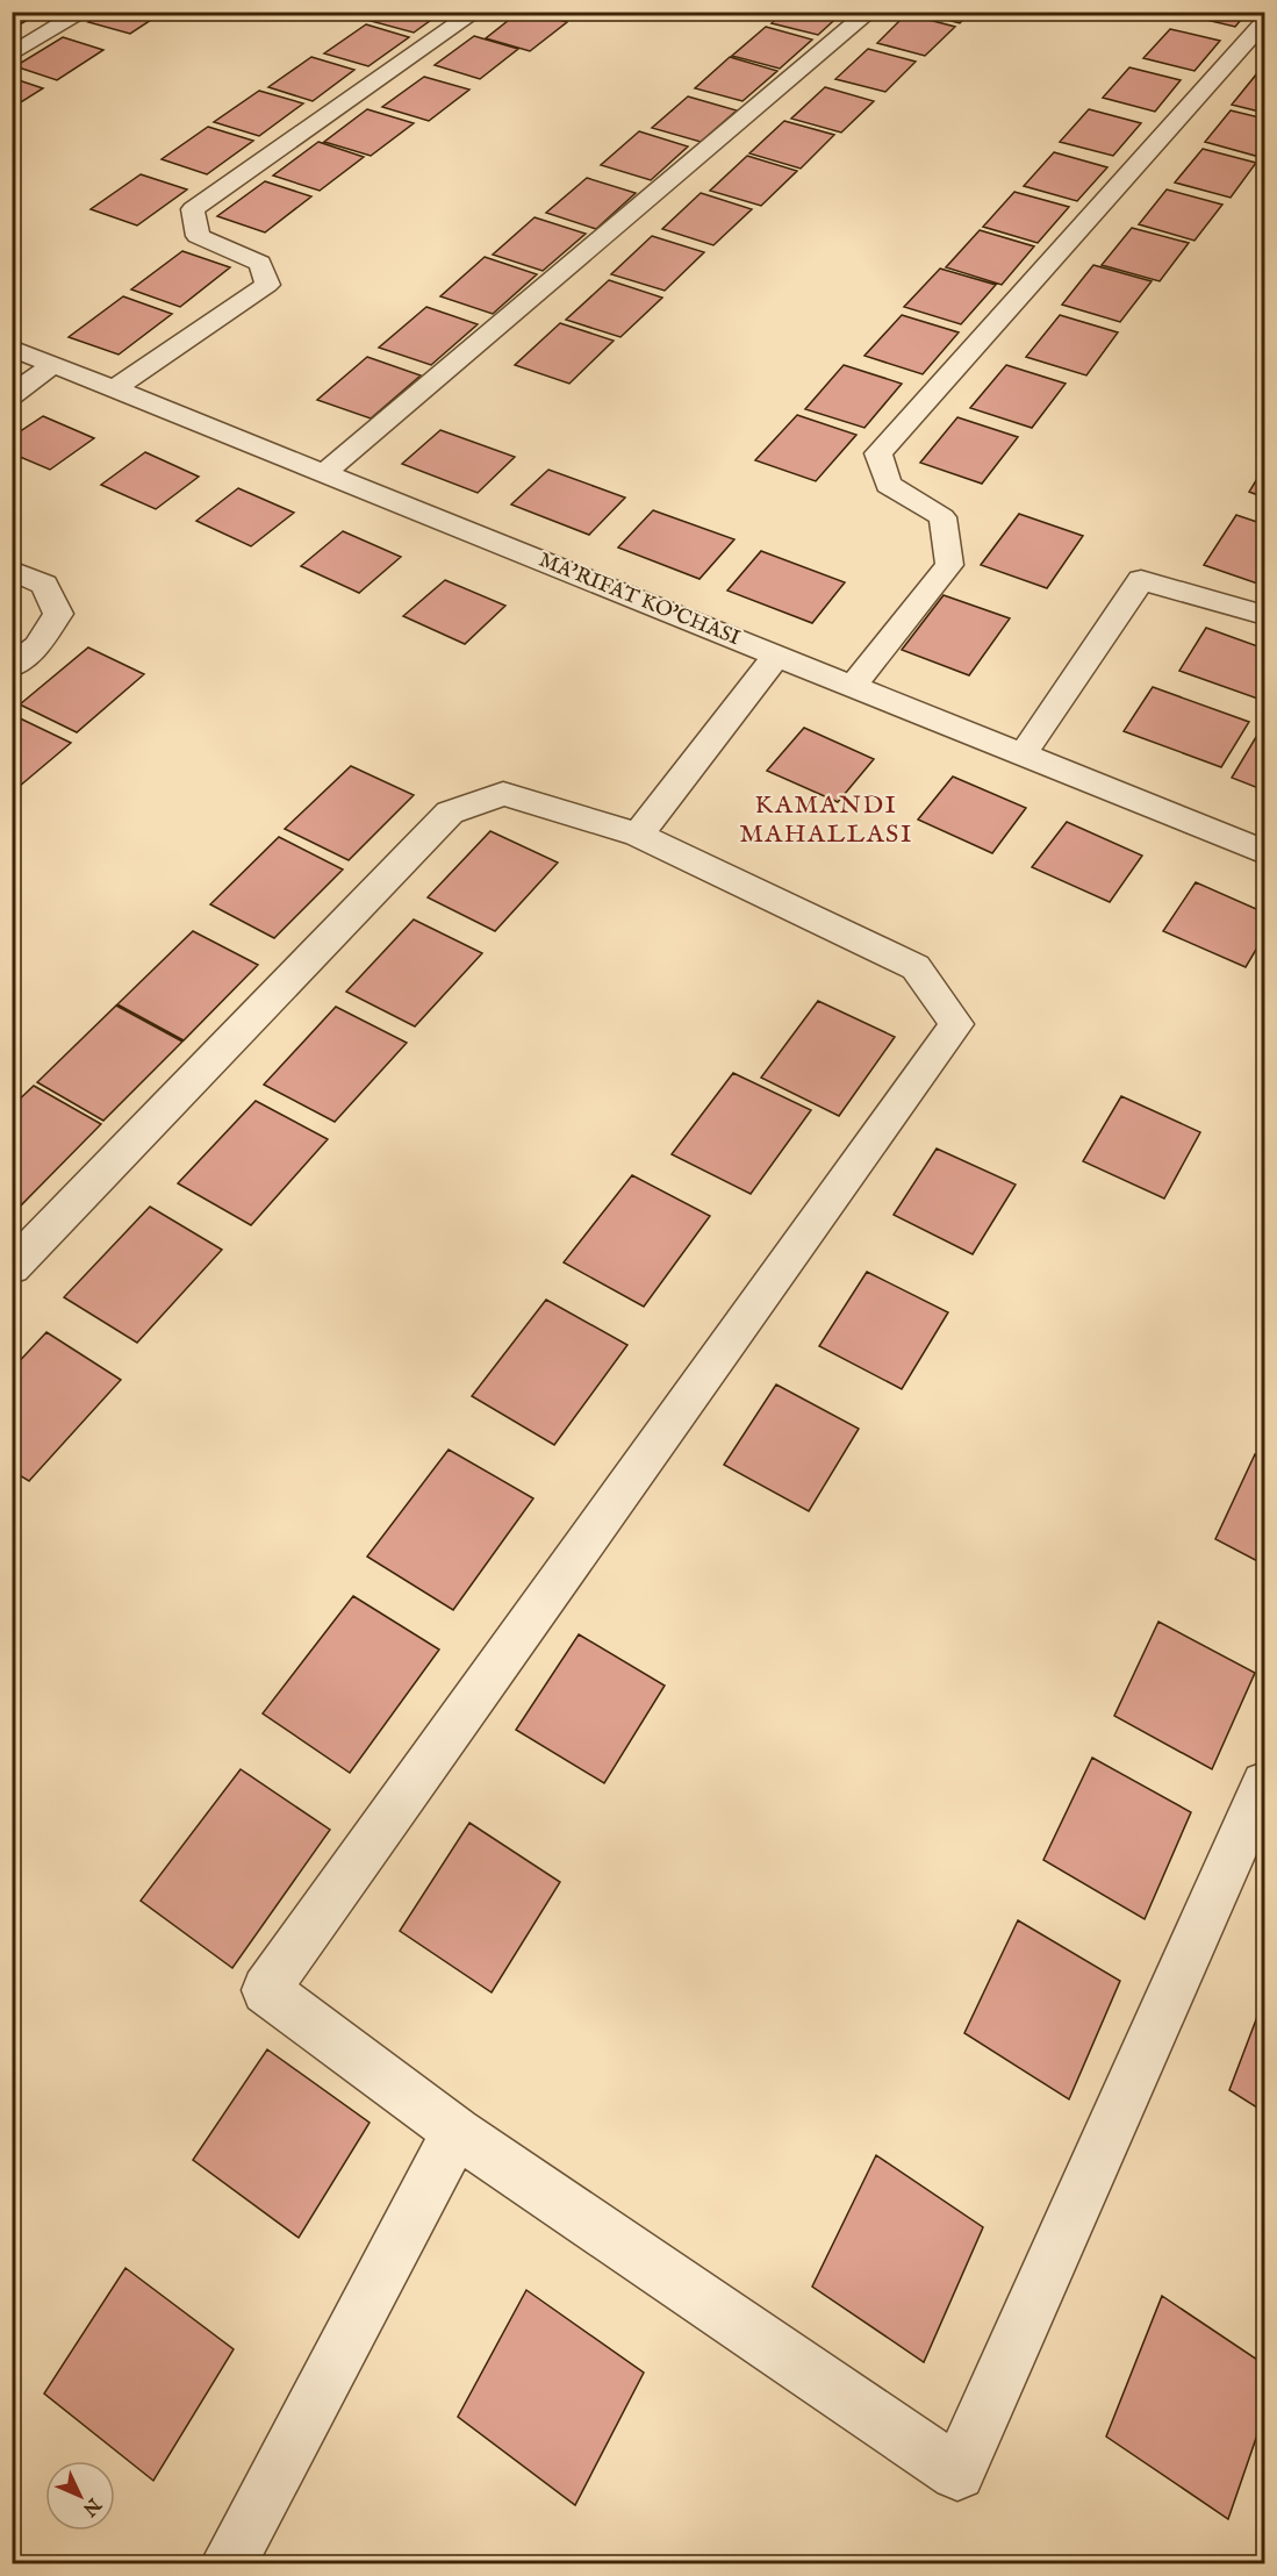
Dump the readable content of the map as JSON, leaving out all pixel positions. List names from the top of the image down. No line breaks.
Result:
{"streets":{"street":["MA'RIFAT KO'CHASI"]},"districts":["KAMANDI MAHALLASI"],"north":"bottom right"}
